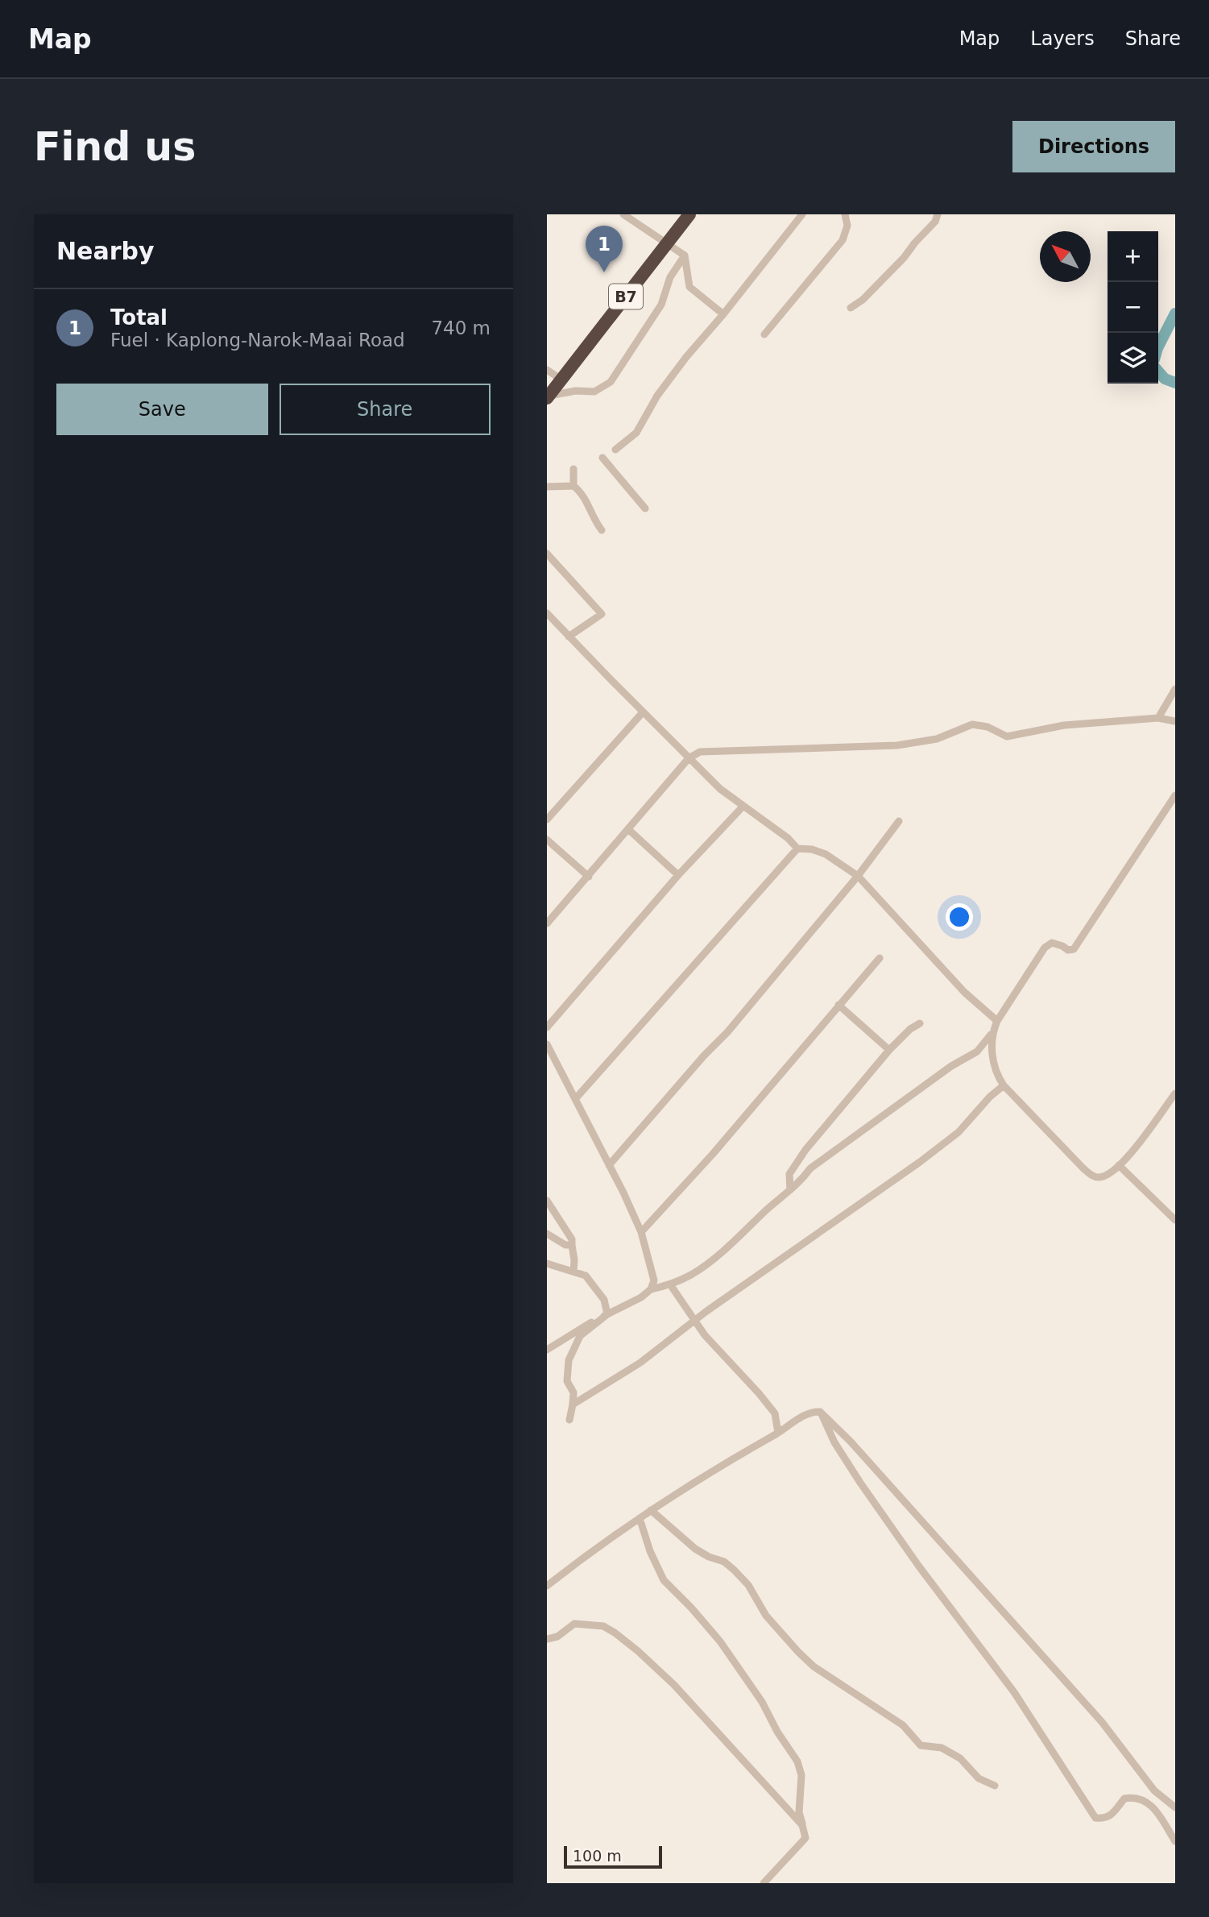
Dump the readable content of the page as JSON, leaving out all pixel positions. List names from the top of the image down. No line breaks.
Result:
{"streets":{"highway":["B7"]},"scale_bar":"100 m","north":"top left","page":{"header":"Map","nav":["Map","Layers","Share"],"buttons":["Directions",["Save","Share"]],"title":"Find us","heading":"Nearby","pins":"1","map_buttons":["+","−"],"list":[{"mark":"1","name":"Total","note":"Fuel · Kaplong-Narok-Maai Road","value":"740 m"}],"scale":"100 m"}}
